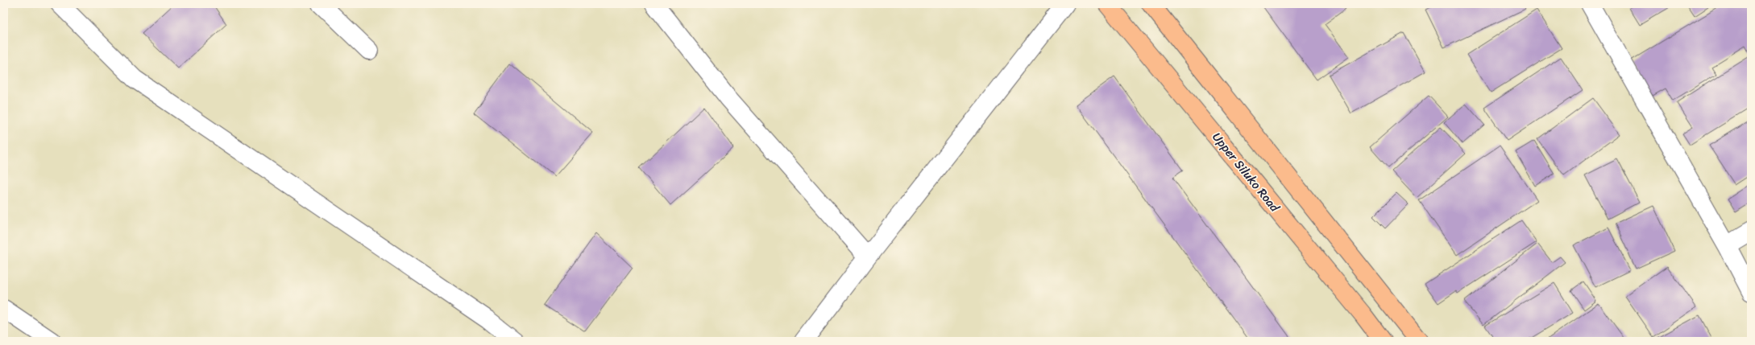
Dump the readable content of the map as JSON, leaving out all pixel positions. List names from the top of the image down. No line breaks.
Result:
{"streets":{"main road":["Upper Siluko Road"]}}
